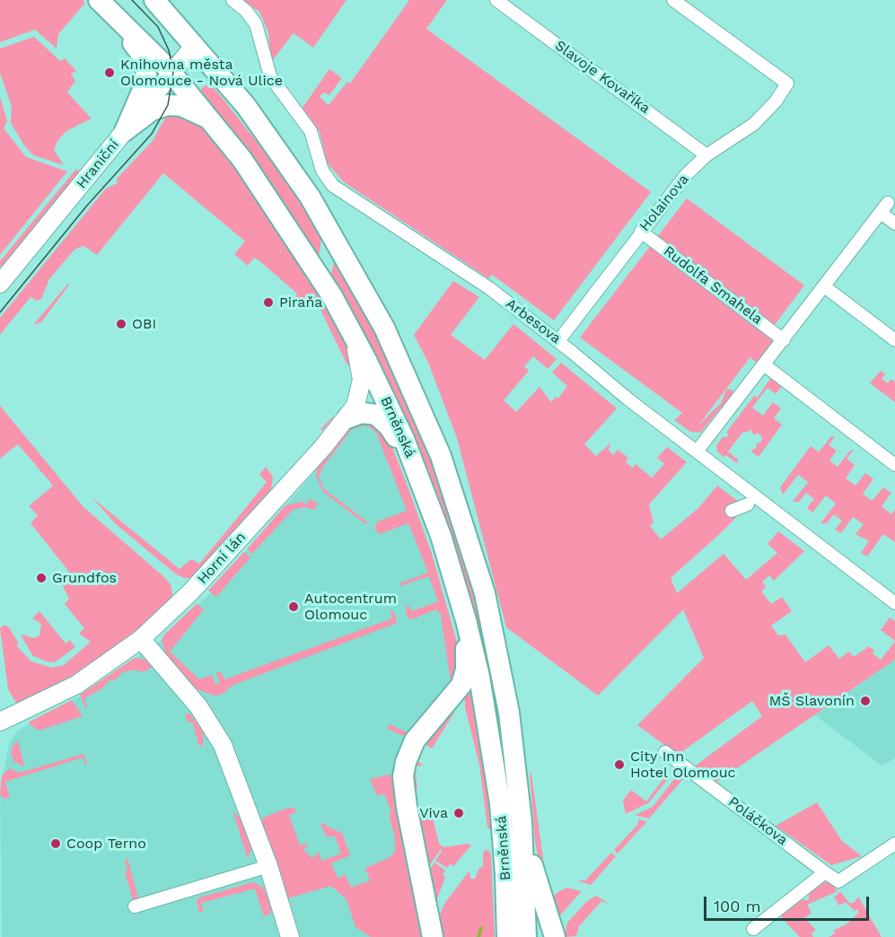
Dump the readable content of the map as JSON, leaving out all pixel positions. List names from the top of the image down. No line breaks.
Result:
{"streets":{"main road":["Brněnská"],"street":["Slavoje Kovaříka","Hraniční","Holainova","Rudolfa Smahela","Arbesova","Horní lán","Poláčkova"]},"crossings":[["Slavoje Kovaříka","Holainova"],["Hraniční","Brněnská"],["Holainova","Rudolfa Smahela"],["Holainova","Arbesova"],["Brněnská","Horní lán"]],"places":["Knihovna města Olomouce - Nová Ulice","Piraňa","OBI","Grundfos","Autocentrum Olomouc","MŠ Slavonín","City Inn Hotel Olomouc","Viva","Coop Terno"],"scale_bar":"100 m"}
